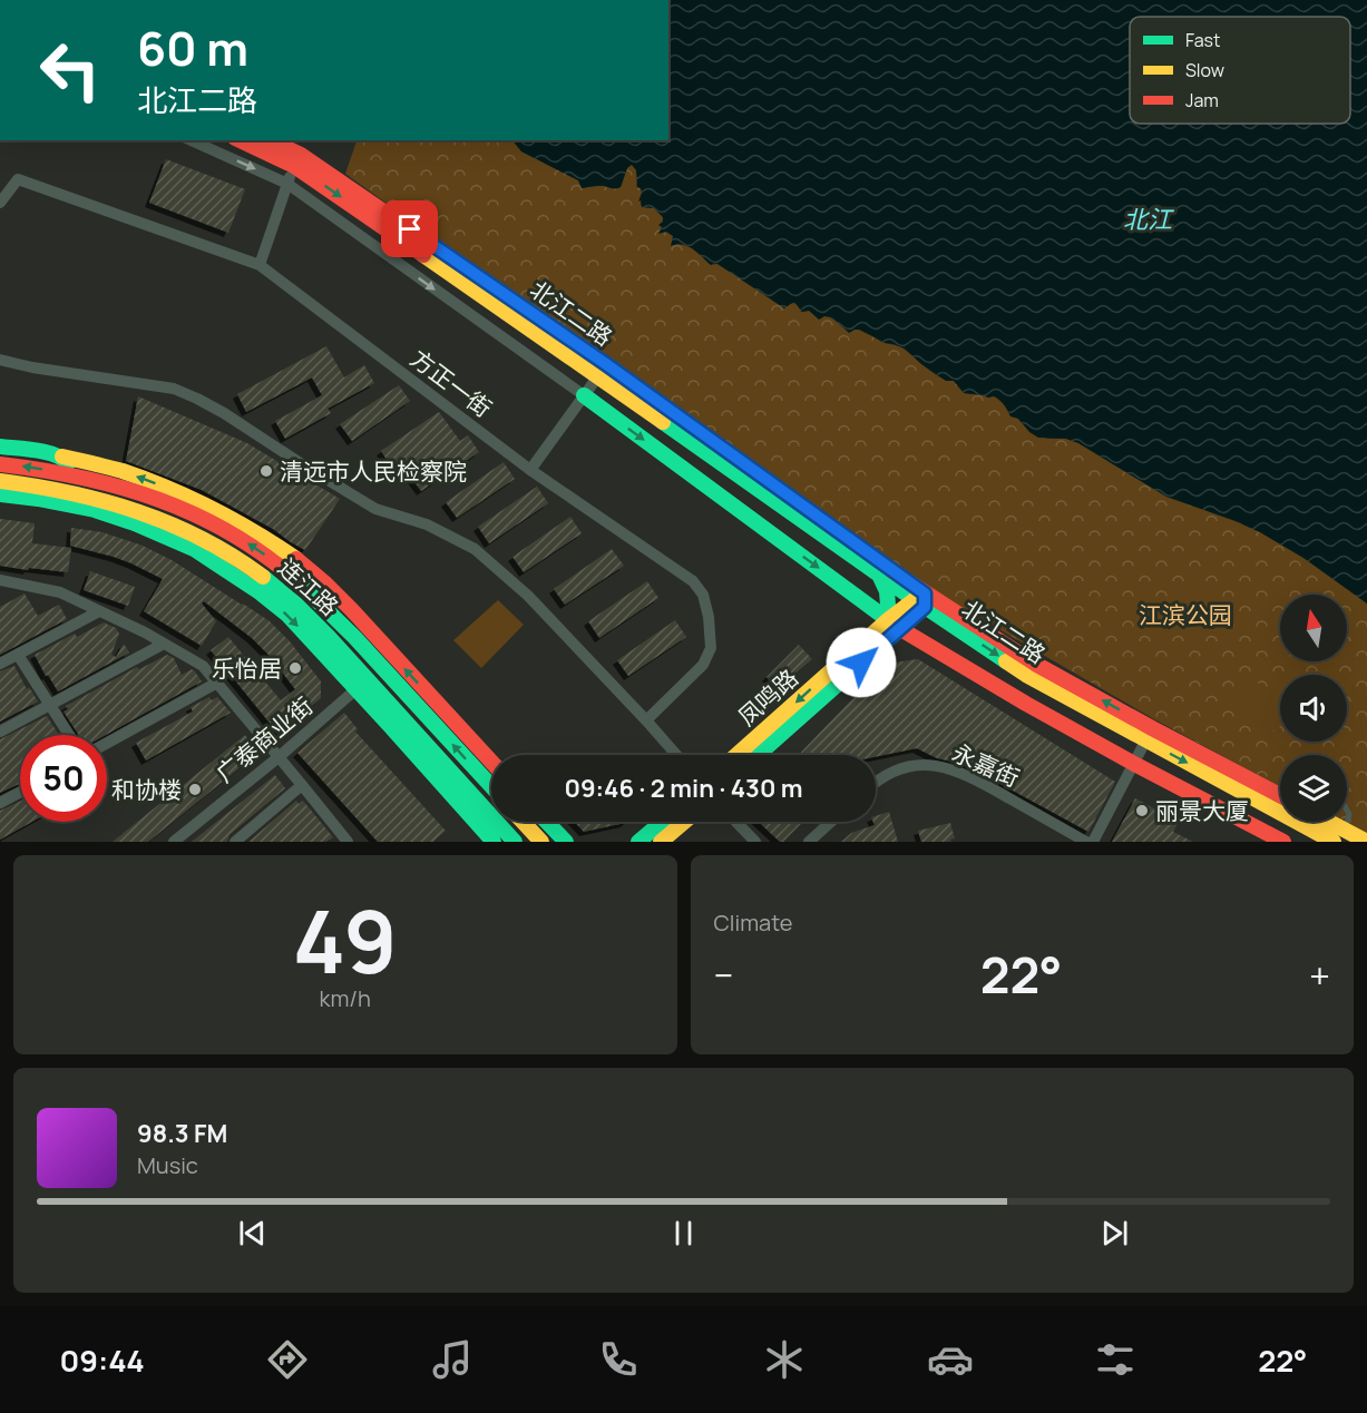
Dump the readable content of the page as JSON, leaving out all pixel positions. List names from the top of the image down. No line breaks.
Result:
{"streets":{"main road":["北江二路","连江路","凤鸣路"],"street":["方正一街","广泰商业街","永嘉街"]},"crossings":[["北江二路","凤鸣路"],["连江路","广泰商业街"]],"water":["北江"],"parks":["江滨公园"],"places":["清远市人民检察院","乐怡居","和协楼","丽景大厦"],"legend":["Fast","Slow","Jam"],"north":"top","page":{"turn":["60 m","北江二路"],"limit":"50","trip":"09:46 · 2 min · 430 m","tile":[["49","km/h"],"Climate"],"heat":["−","22°","+"],"song":["98.3 FM","Music"],"tabs":["09:44","22°"]}}
